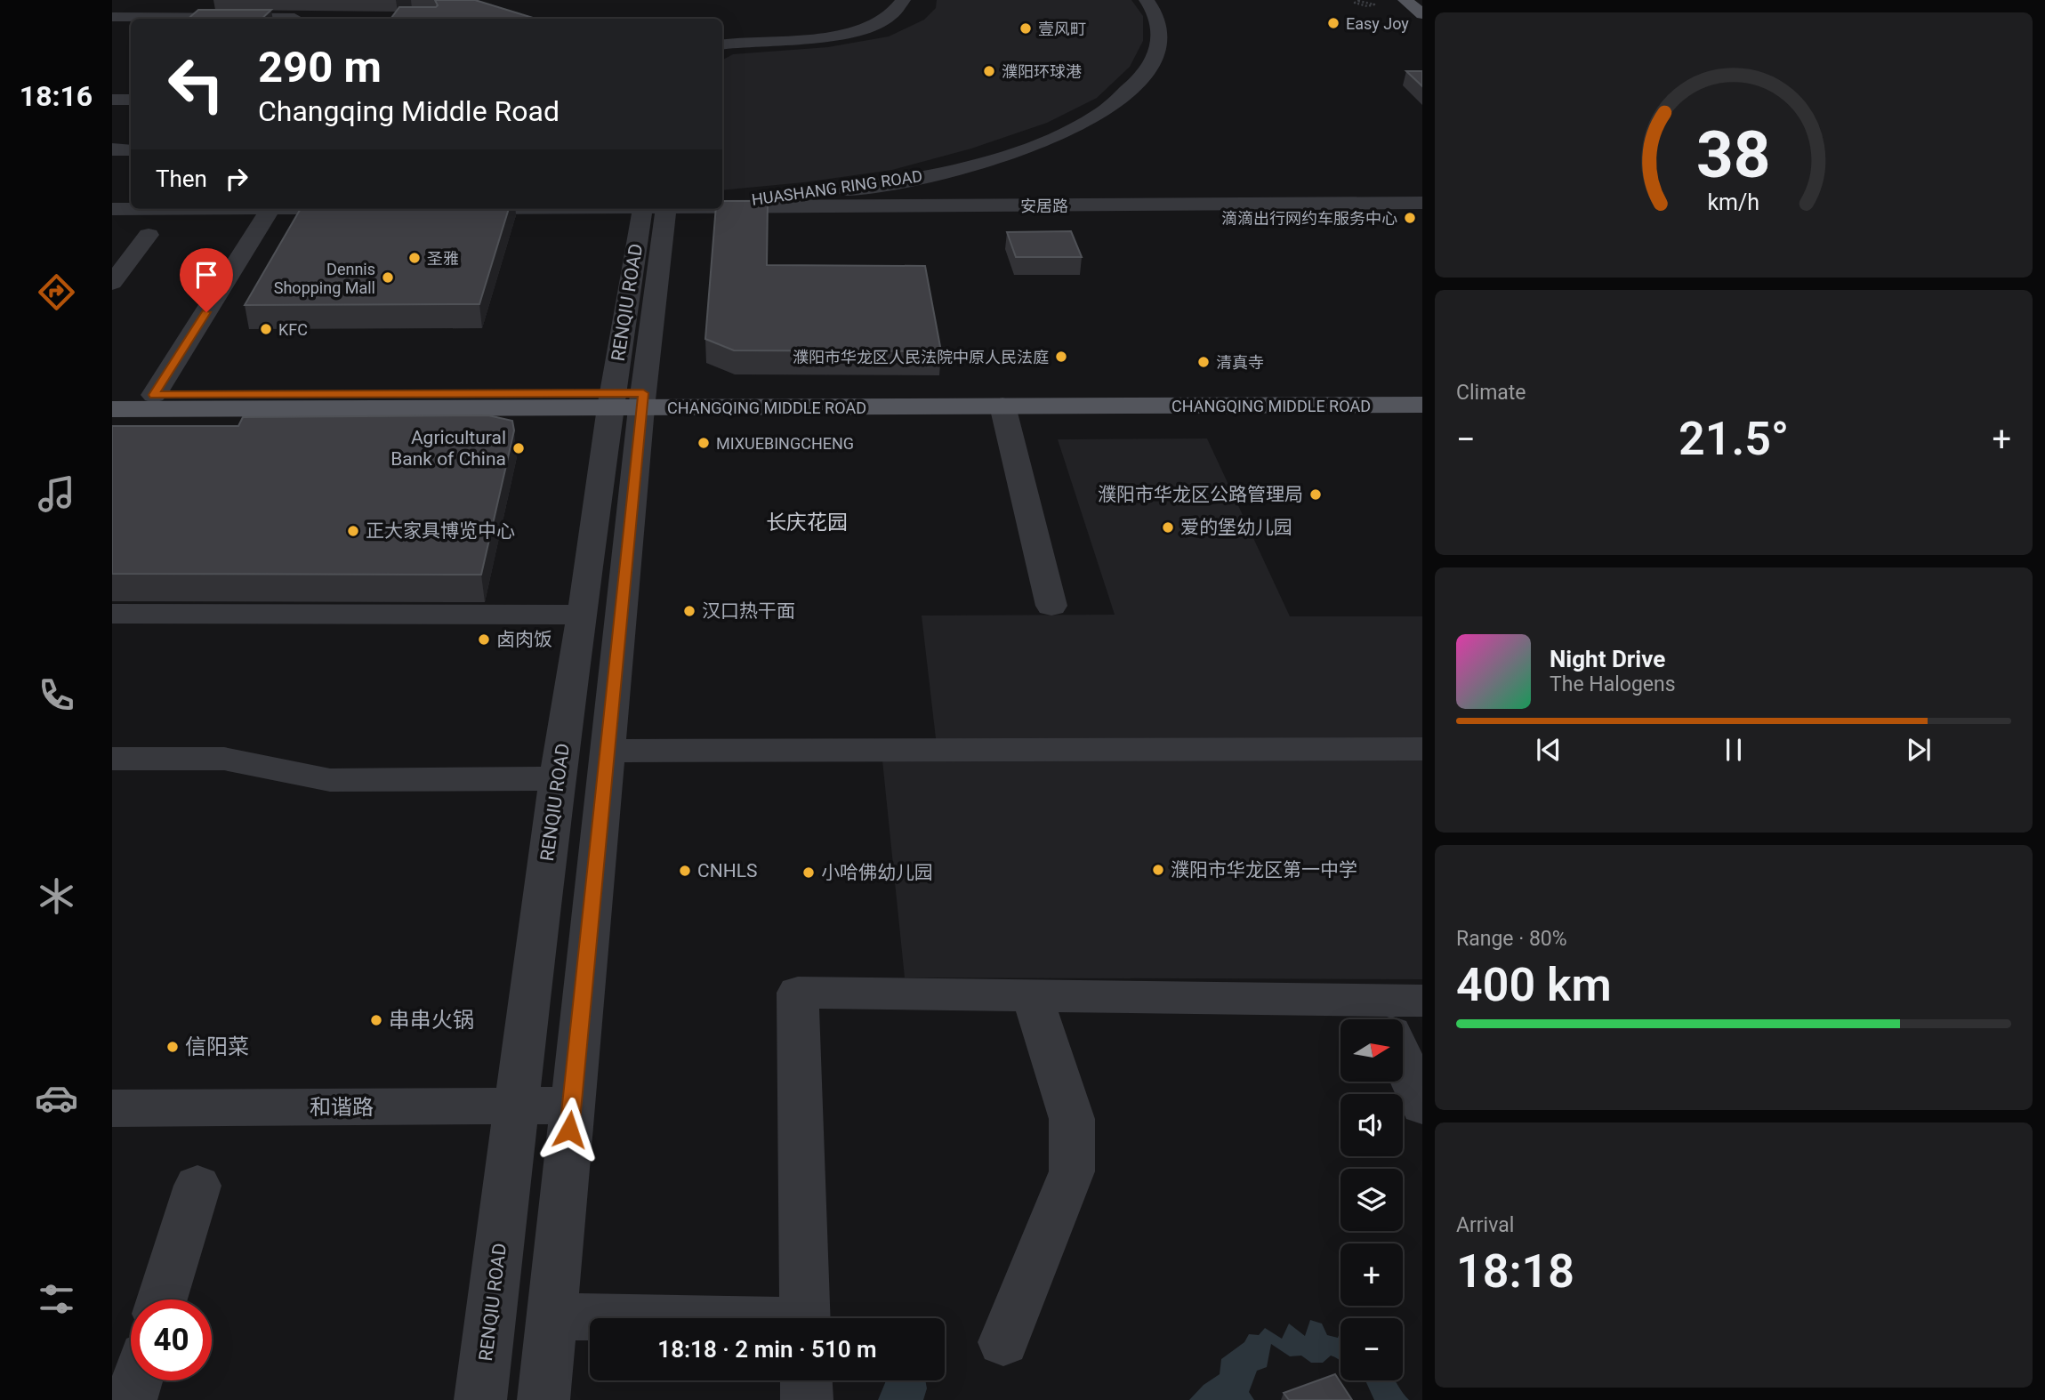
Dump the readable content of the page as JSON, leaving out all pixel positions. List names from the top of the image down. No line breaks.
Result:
{"streets":{"main road":["CHANGQING MIDDLE ROAD"],"street":["HUASHANG RING ROAD","安居路","RENQIU ROAD","和谐路"]},"crossings":[["RENQIU ROAD","CHANGQING MIDDLE ROAD"],["RENQIU ROAD","和谐路"]],"districts":["长庆花园"],"places":["Easy Joy","壹风町","濮阳环球港","滴滴出行网约车服务中心","圣雅","Dennis Shopping Mall","KFC","濮阳市华龙区人民法院中原人民法庭","清真寺","MIXUEBINGCHENG","Agricultural Bank of China","濮阳市华龙区公路管理局","爱的堡幼儿园","正大家具博览中心","汉口热干面","卤肉饭","濮阳市华龙区第一中学","CNHLS","小哈佛幼儿园","串串火锅","信阳菜"],"north":"right","page":{"tabs":"18:16","turn":["290 m","Changqing Middle Road"],"then":"Then","tile":["Climate",["Range · 80%","400 km"],["Arrival","18:18"]],"heat":["−","21.5°","+"],"song":["Night Drive","The Halogens"],"map_buttons":["+","−"],"limit":"40","trip":"18:18 · 2 min · 510 m","gauge":["38","km/h"]}}
